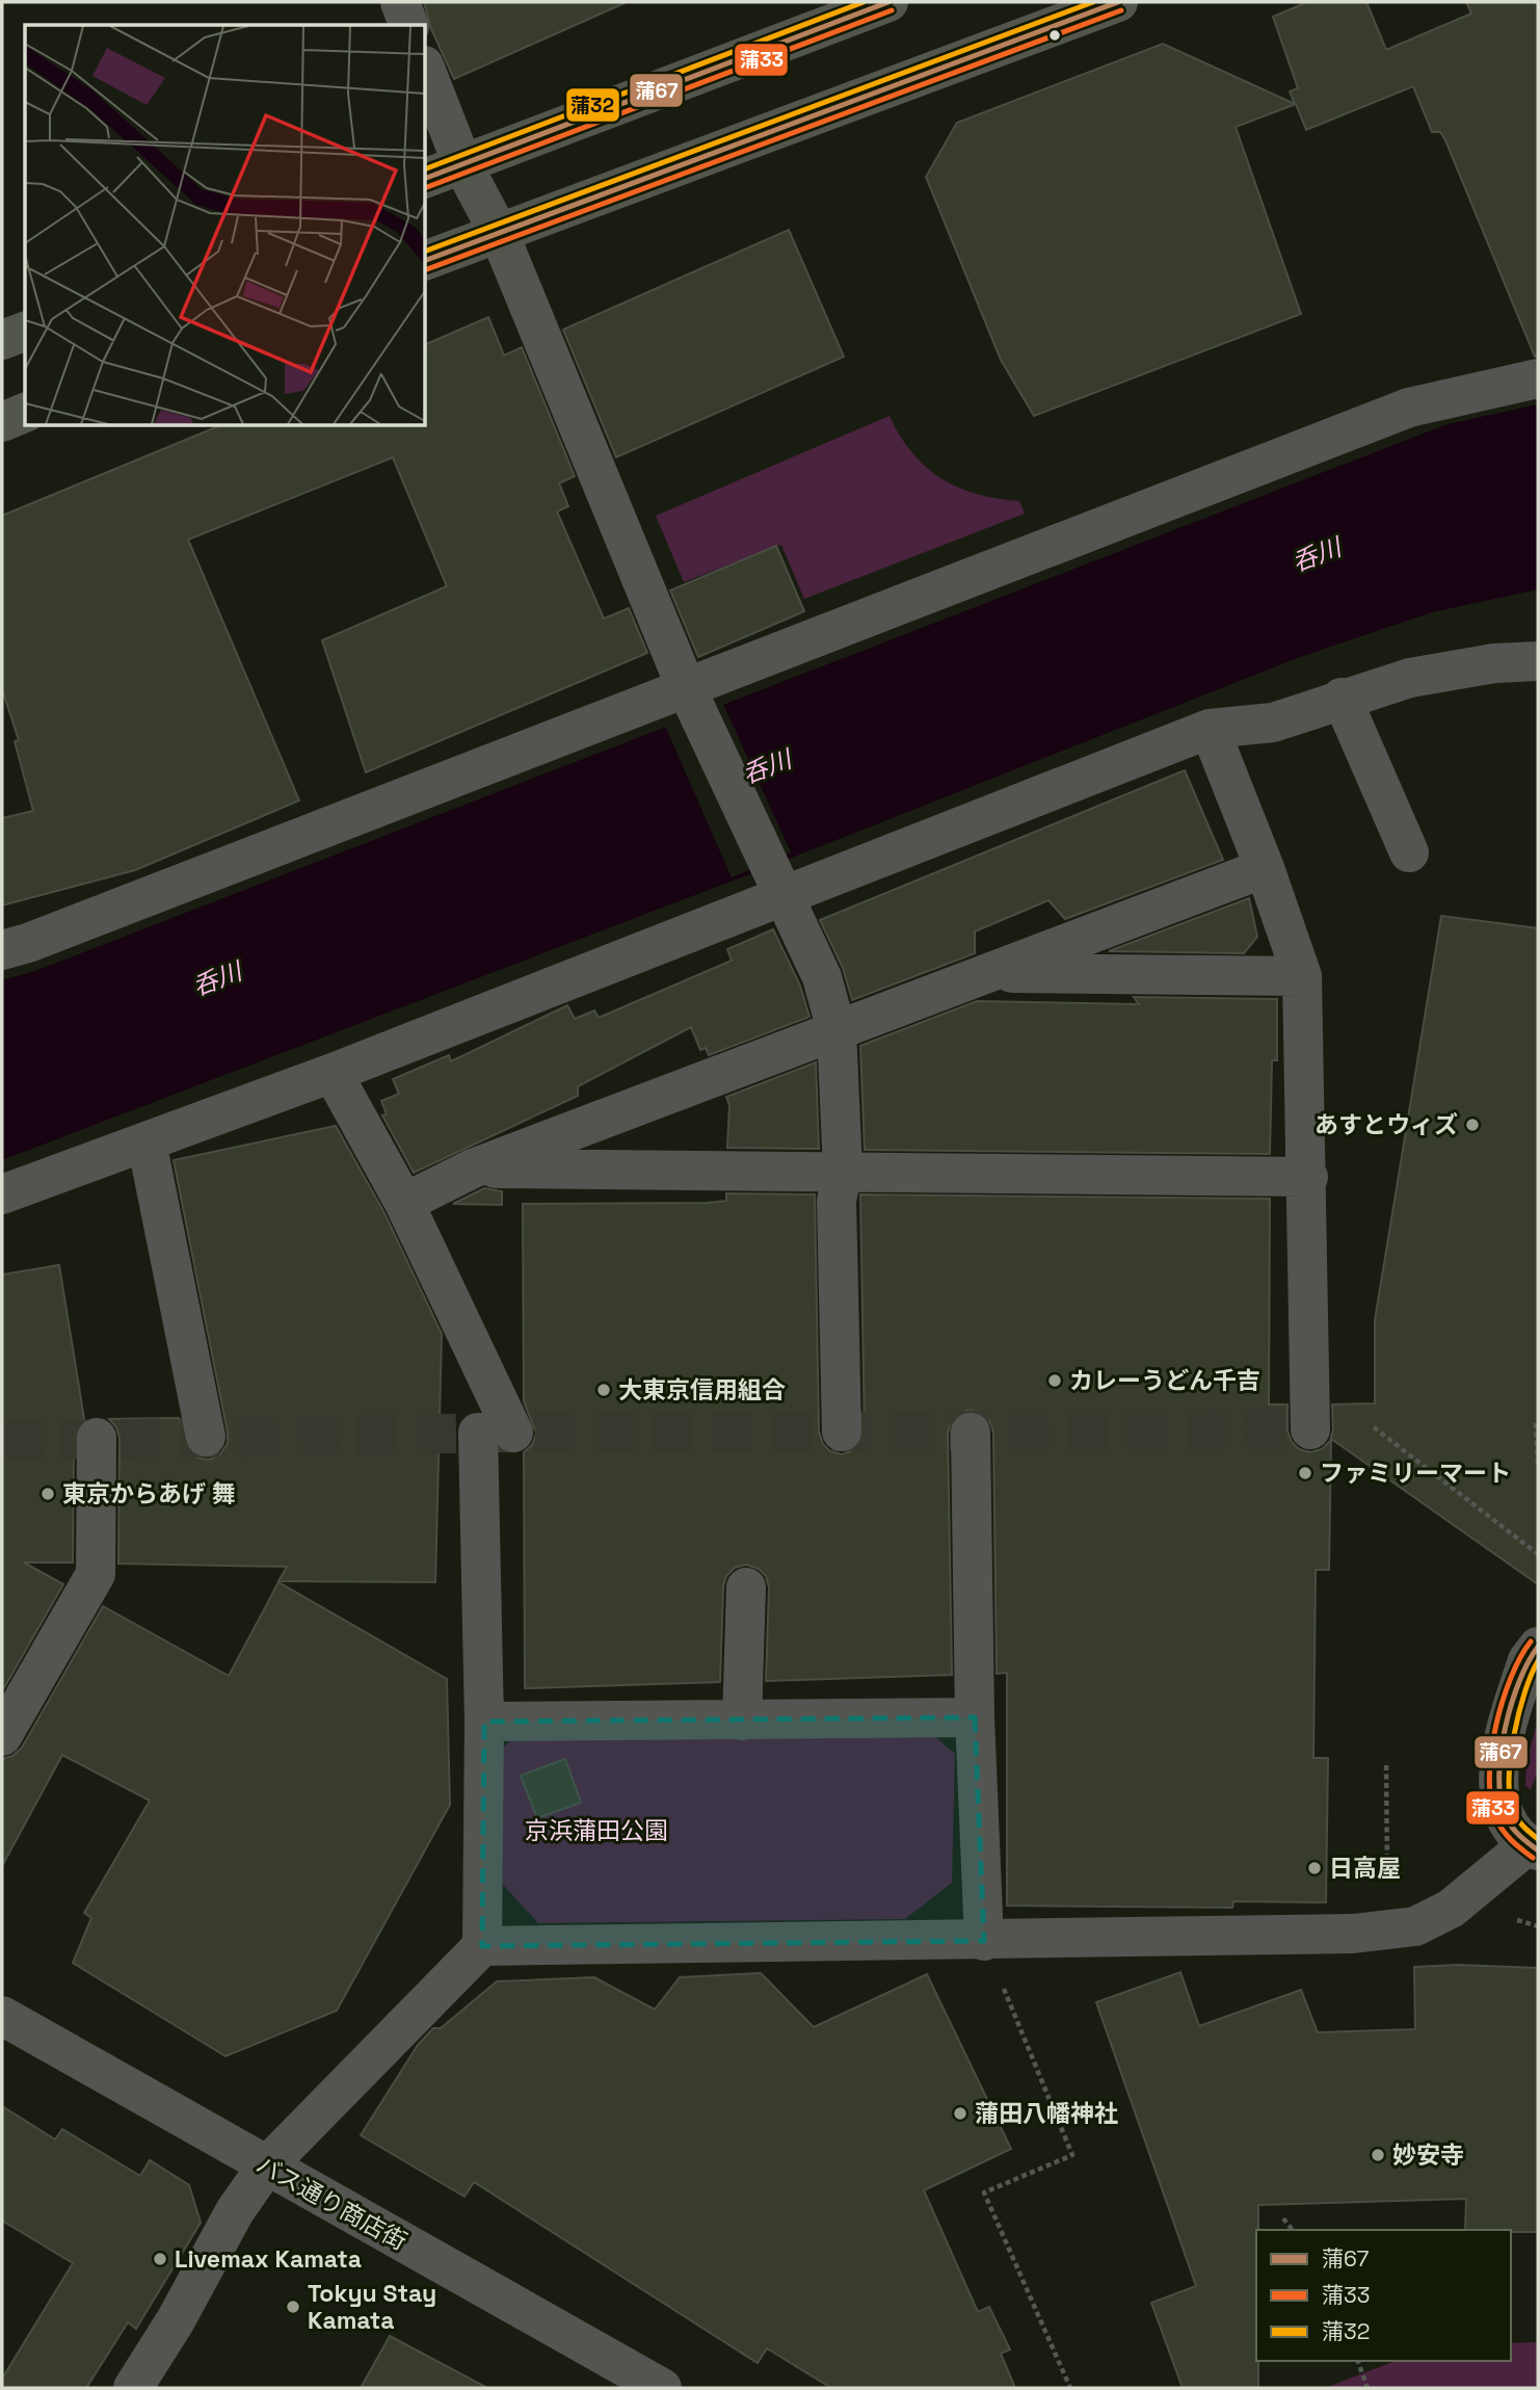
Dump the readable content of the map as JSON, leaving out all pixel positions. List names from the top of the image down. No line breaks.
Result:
{"streets":{"street":["バス通り商店街"]},"water":["呑川"],"parks":["京浜蒲田公園"],"places":["あすとウィズ","カレーうどん千吉","大東京信用組合","ファミリーマート","東京からあげ 舞","日高屋","蒲田八幡神社","妙安寺","Livemax Kamata","Tokyu Stay Kamata"],"lines":["transit line 蒲67","transit line 蒲32","transit line 蒲33"],"legend":["蒲67","蒲33","蒲32"]}
